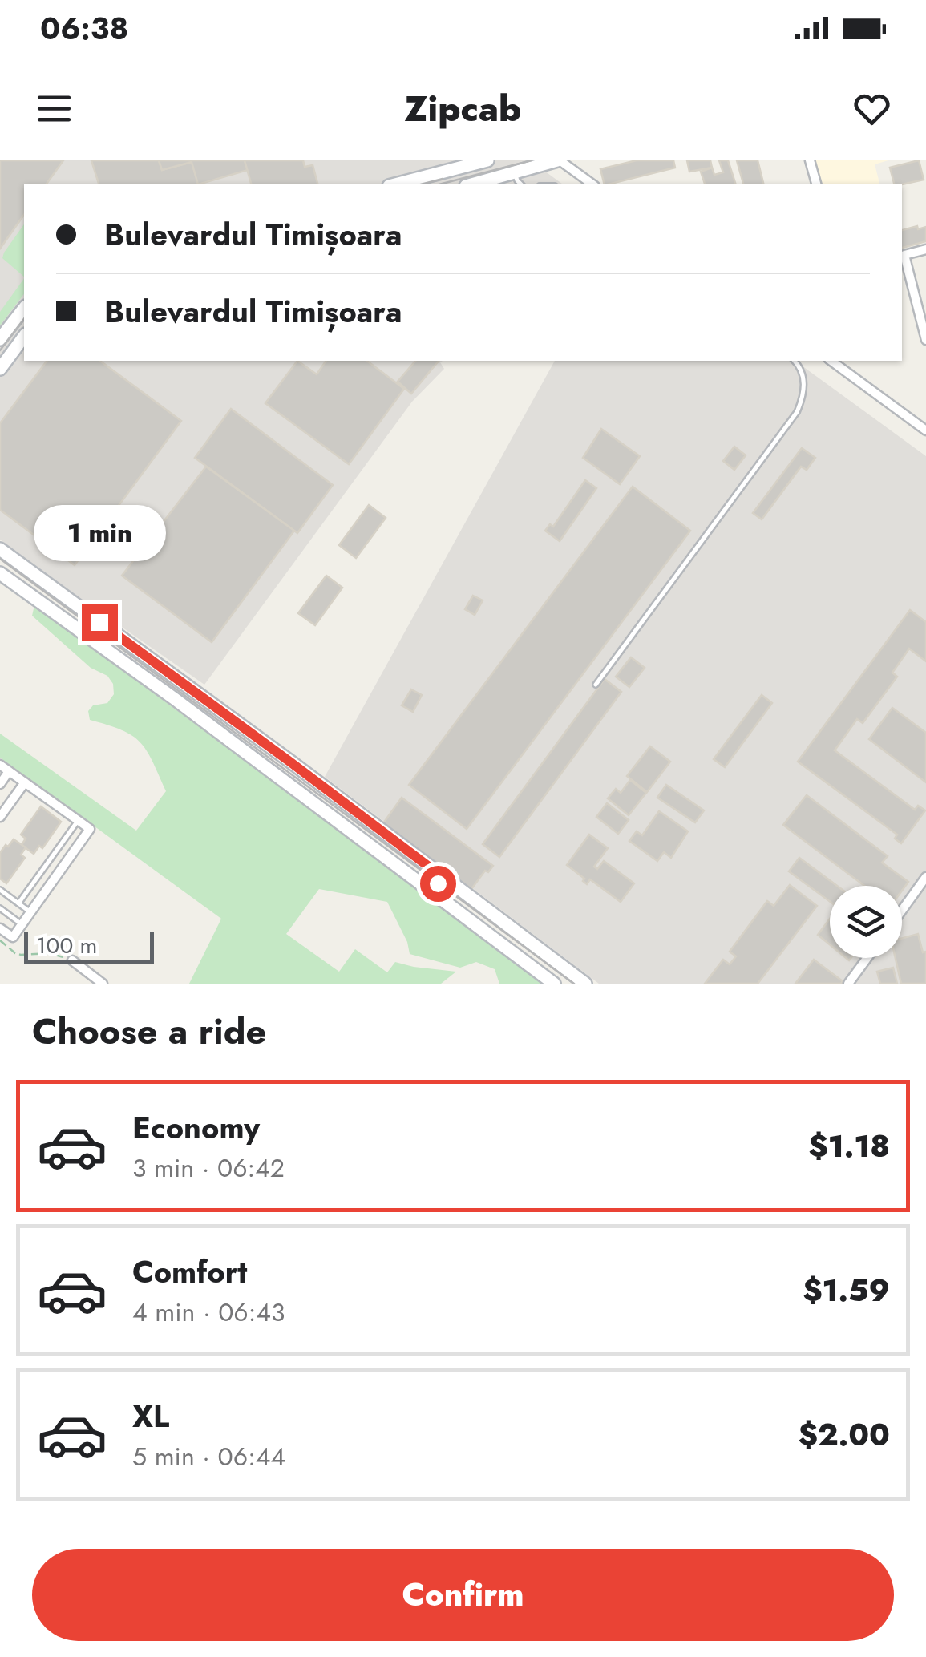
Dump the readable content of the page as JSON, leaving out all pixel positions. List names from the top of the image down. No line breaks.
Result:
{"scale_bar":"100 m","page":{"status":"06:38","header":"Zipcab","banner":["Bulevardul Timișoara","Bulevardul Timișoara"],"bubble":"1 min","scale":"100 m","heading":"Choose a ride","list":[{"name":"Economy","note":"3 min · 06:42","value":"$1.18"},{"name":"Comfort","note":"4 min · 06:43","value":"$1.59"},{"name":"XL","note":"5 min · 06:44","value":"$2.00"}],"buttons":"Confirm"}}
